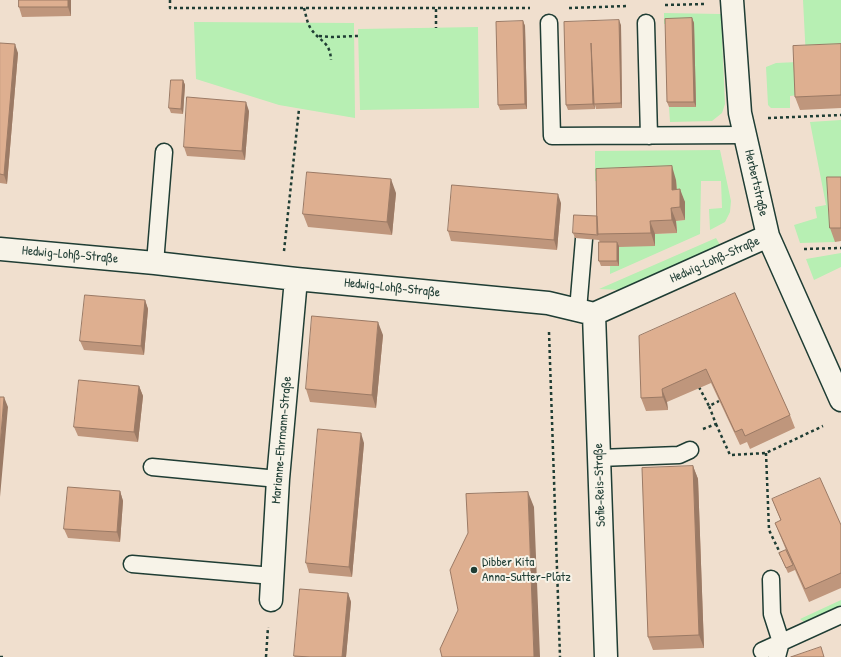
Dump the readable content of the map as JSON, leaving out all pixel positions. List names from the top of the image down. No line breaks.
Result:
{"streets":{"street":["Herbertstraße","Hedwig-Lohß-Straße","Marianne-Ehrmann-Straße","Sofie-Reis-Straße"]},"crossings":[["Herbertstraße","Hedwig-Lohß-Straße"],["Hedwig-Lohß-Straße","Marianne-Ehrmann-Straße"],["Hedwig-Lohß-Straße","Sofie-Reis-Straße"]],"places":["Dibber Kita Anna-Sutter-Platz"]}
